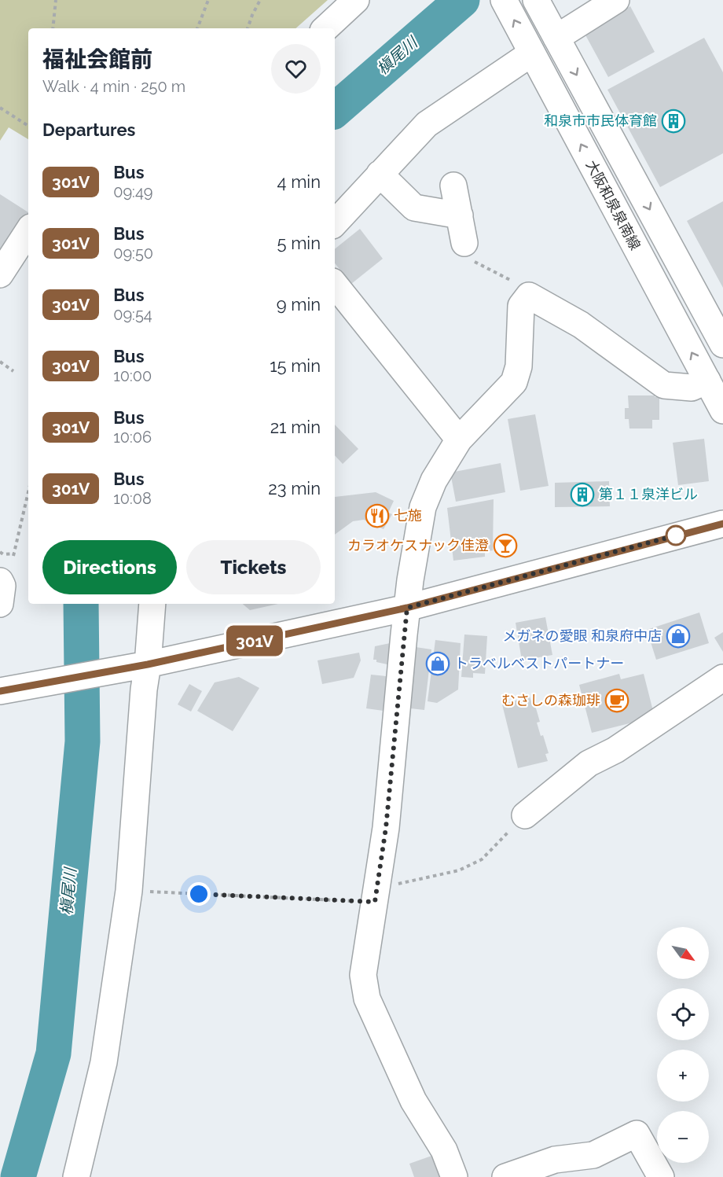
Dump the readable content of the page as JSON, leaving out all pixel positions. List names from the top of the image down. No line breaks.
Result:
{"streets":{"street":["大阪和泉泉南線"]},"water":["槇尾川"],"places":{"building":["和泉市市民体育館","第１１泉洋ビル"],"restaurant":["七施"],"bar":["カラオケスナック佳澄"],"shop":["メガネの愛眼 和泉府中店","トラベルベストパートナー"],"cafe":["むさしの森珈琲"]},"lines":["bus line 301V"],"north":"bottom right","page":{"on_map":"301V","heading":[["福祉会館前","Walk · 4 min · 250 m"],"Departures"],"list":[{"mark":"301V","name":"Bus","note":"09:49","value":"4 min"},{"mark":"301V","name":"Bus","note":"09:50","value":"5 min"},{"mark":"301V","name":"Bus","note":"09:54","value":"9 min"},{"mark":"301V","name":"Bus","note":"10:00","value":"15 min"},{"mark":"301V","name":"Bus","note":"10:06","value":"21 min"},{"mark":"301V","name":"Bus","note":"10:08","value":"23 min"}],"buttons":["Directions","Tickets"],"map_buttons":["+","−"]}}
